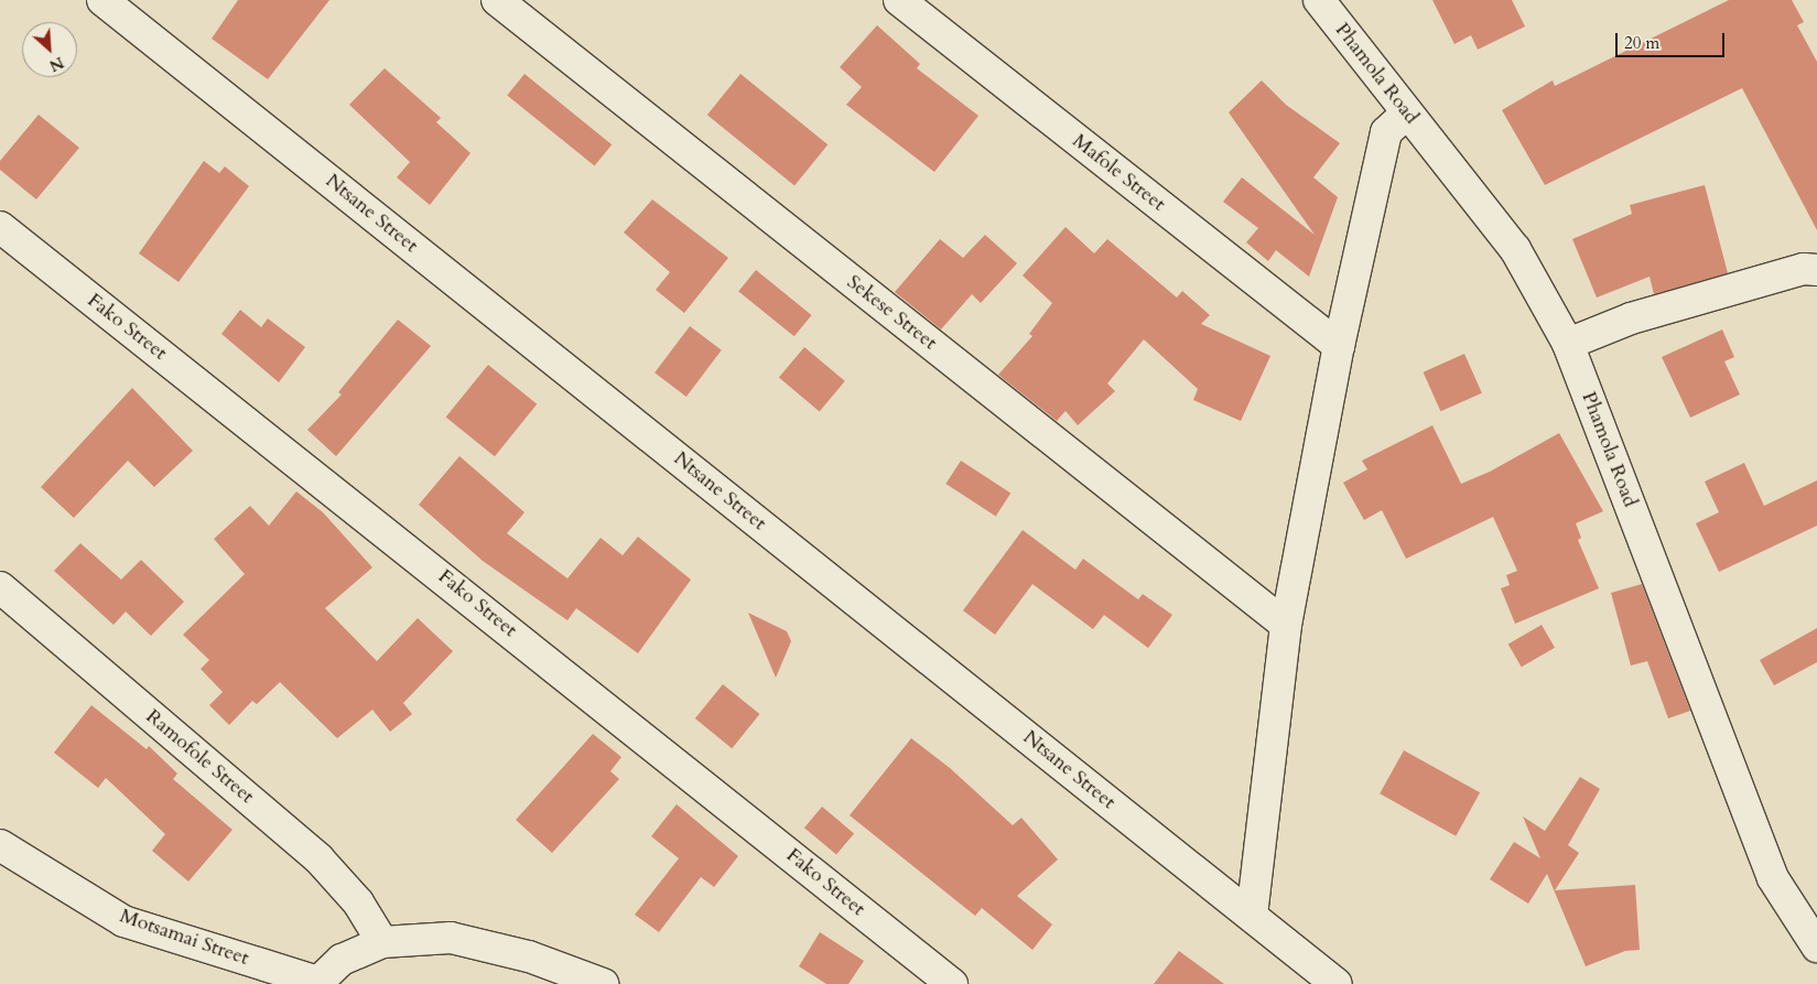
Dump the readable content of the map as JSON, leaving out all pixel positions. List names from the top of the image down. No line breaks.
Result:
{"streets":{"street":["Phamola Road","Mafole Street","Ntsane Street","Sekese Street","Fako Street","Ramofole Street","Motsamai Street"]},"scale_bar":"20 m","north":"bottom right"}
